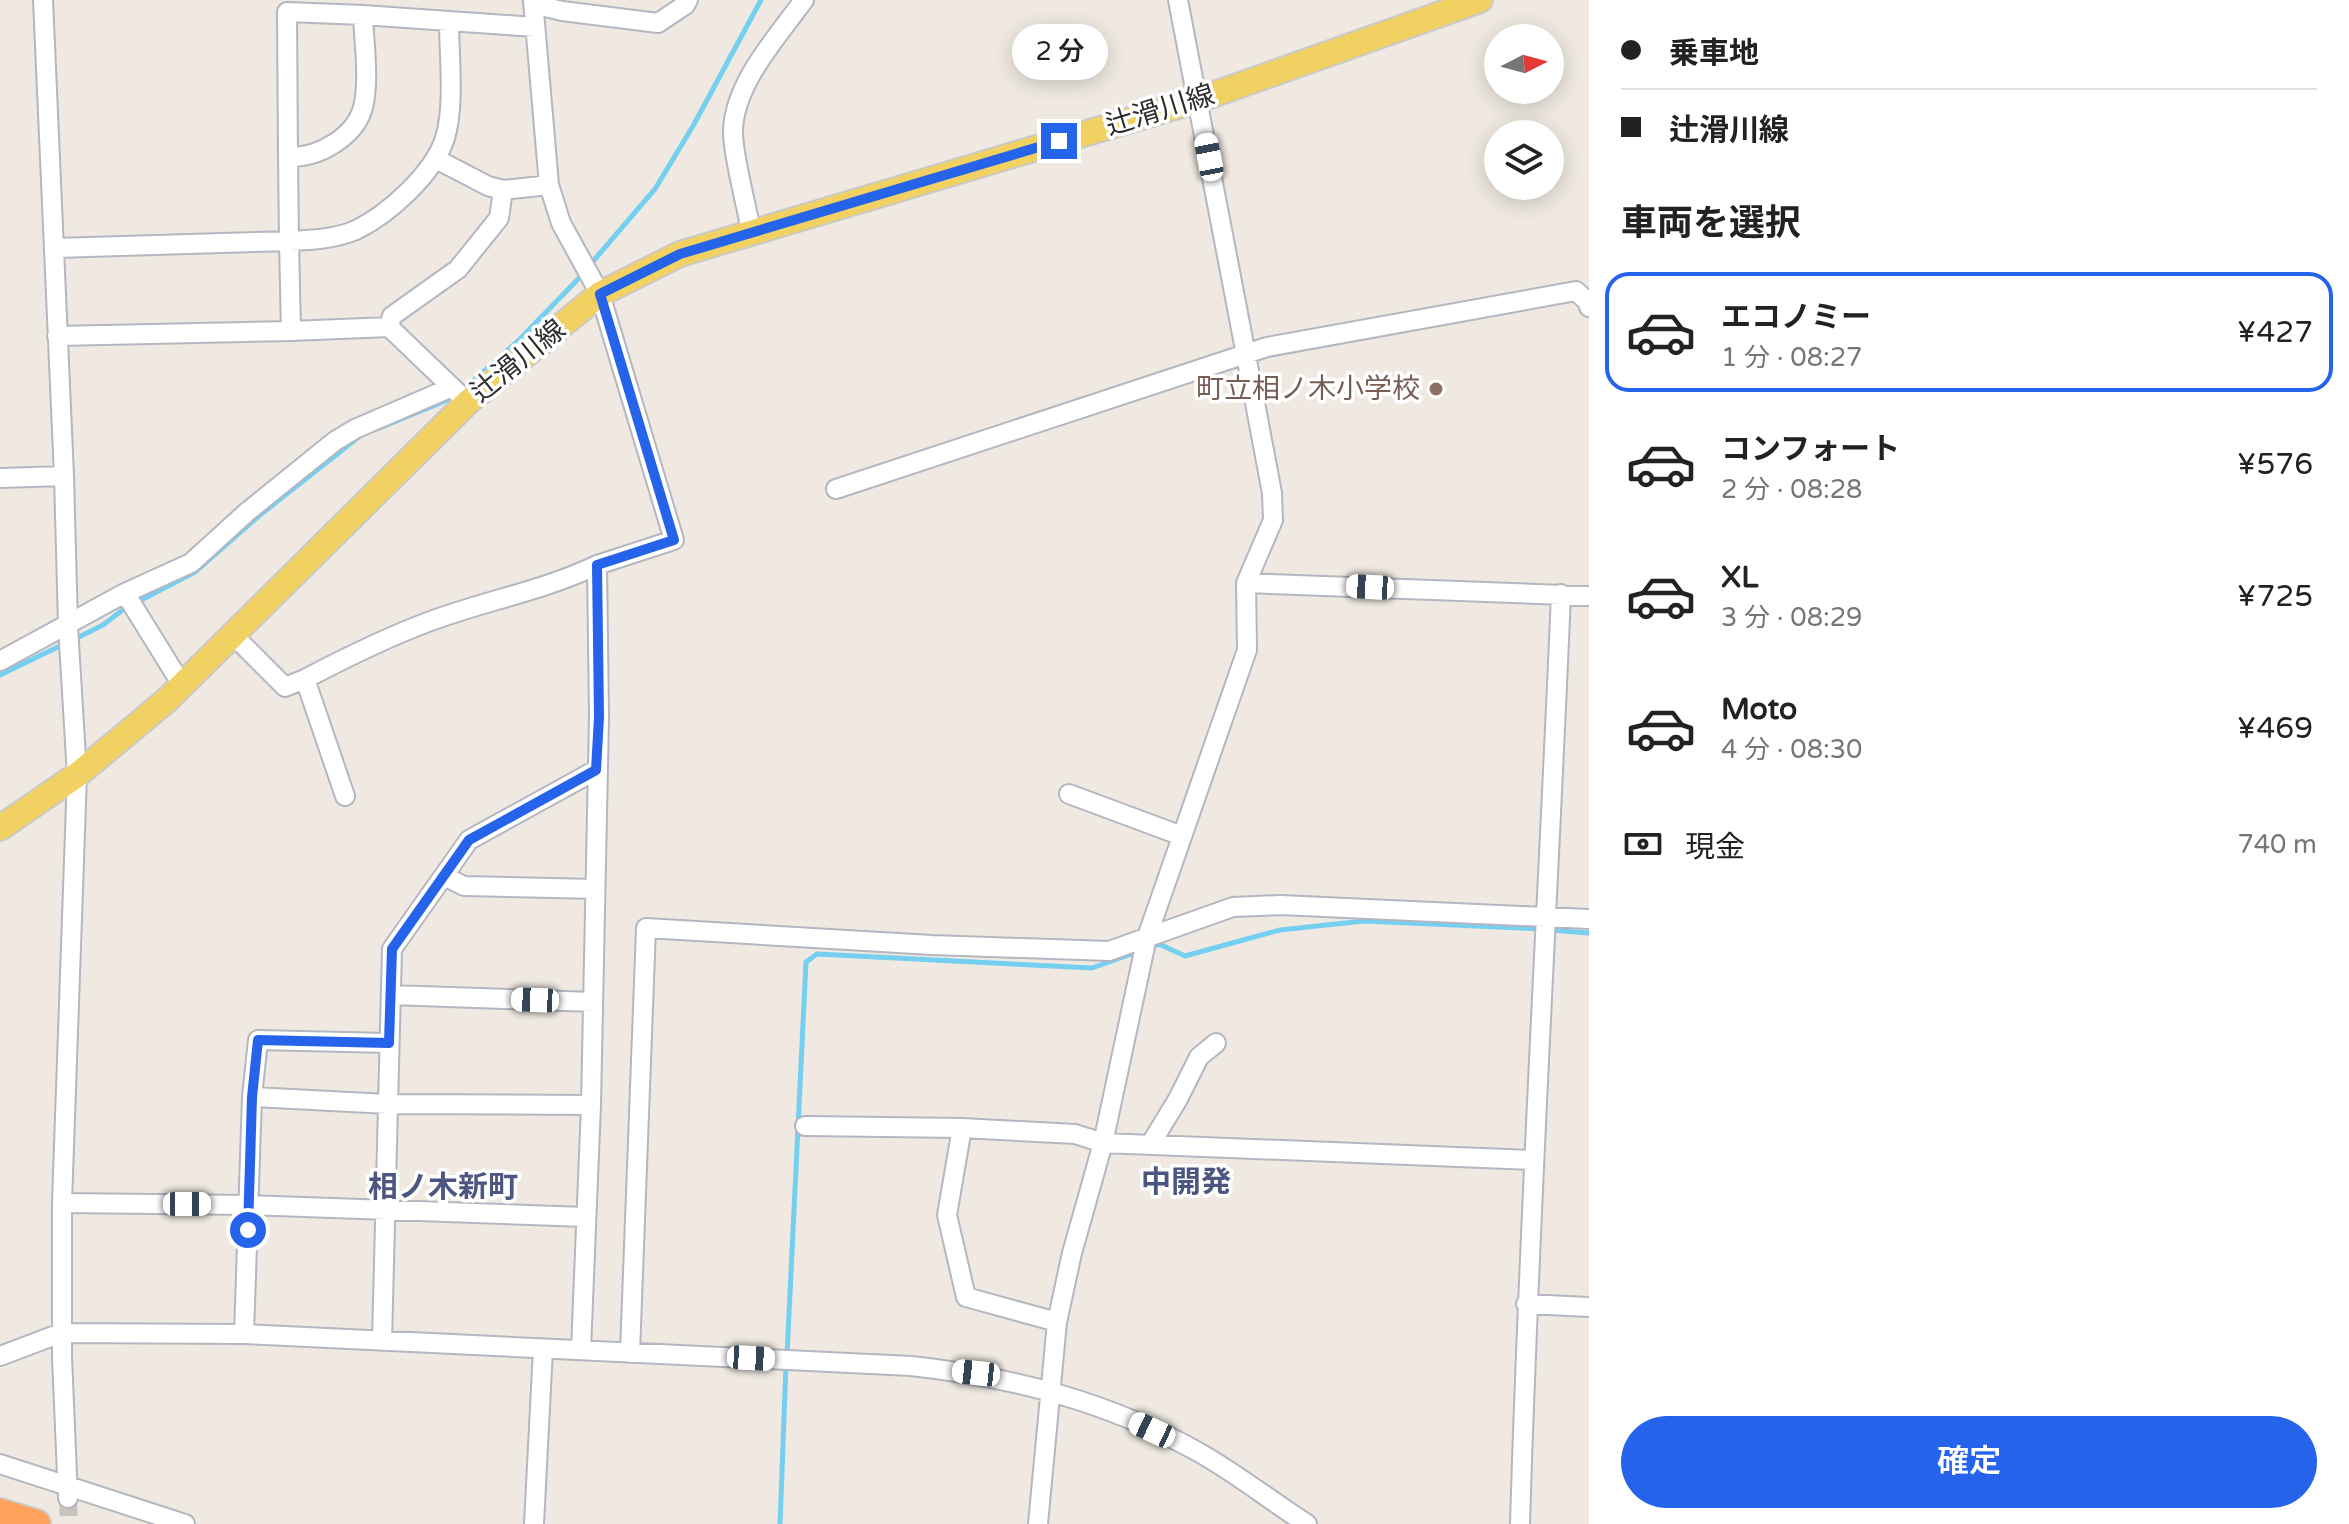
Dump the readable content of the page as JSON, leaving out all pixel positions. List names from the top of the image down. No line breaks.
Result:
{"streets":{"main road":["辻滑川線"]},"districts":["中開発","相ノ木新町"],"places":["町立相ノ木小学校"],"north":"right","page":{"banner":["乗車地","辻滑川線"],"bubble":"2 分","heading":"車両を選択","list":[{"name":"エコノミー","note":"1 分 · 08:27","value":"¥427"},{"name":"コンフォート","note":"2 分 · 08:28","value":"¥576"},{"name":"XL","note":"3 分 · 08:29","value":"¥725"},{"name":"Moto","note":"4 分 · 08:30","value":"¥469"}],"pay":["現金","740 m"],"buttons":"確定"}}
